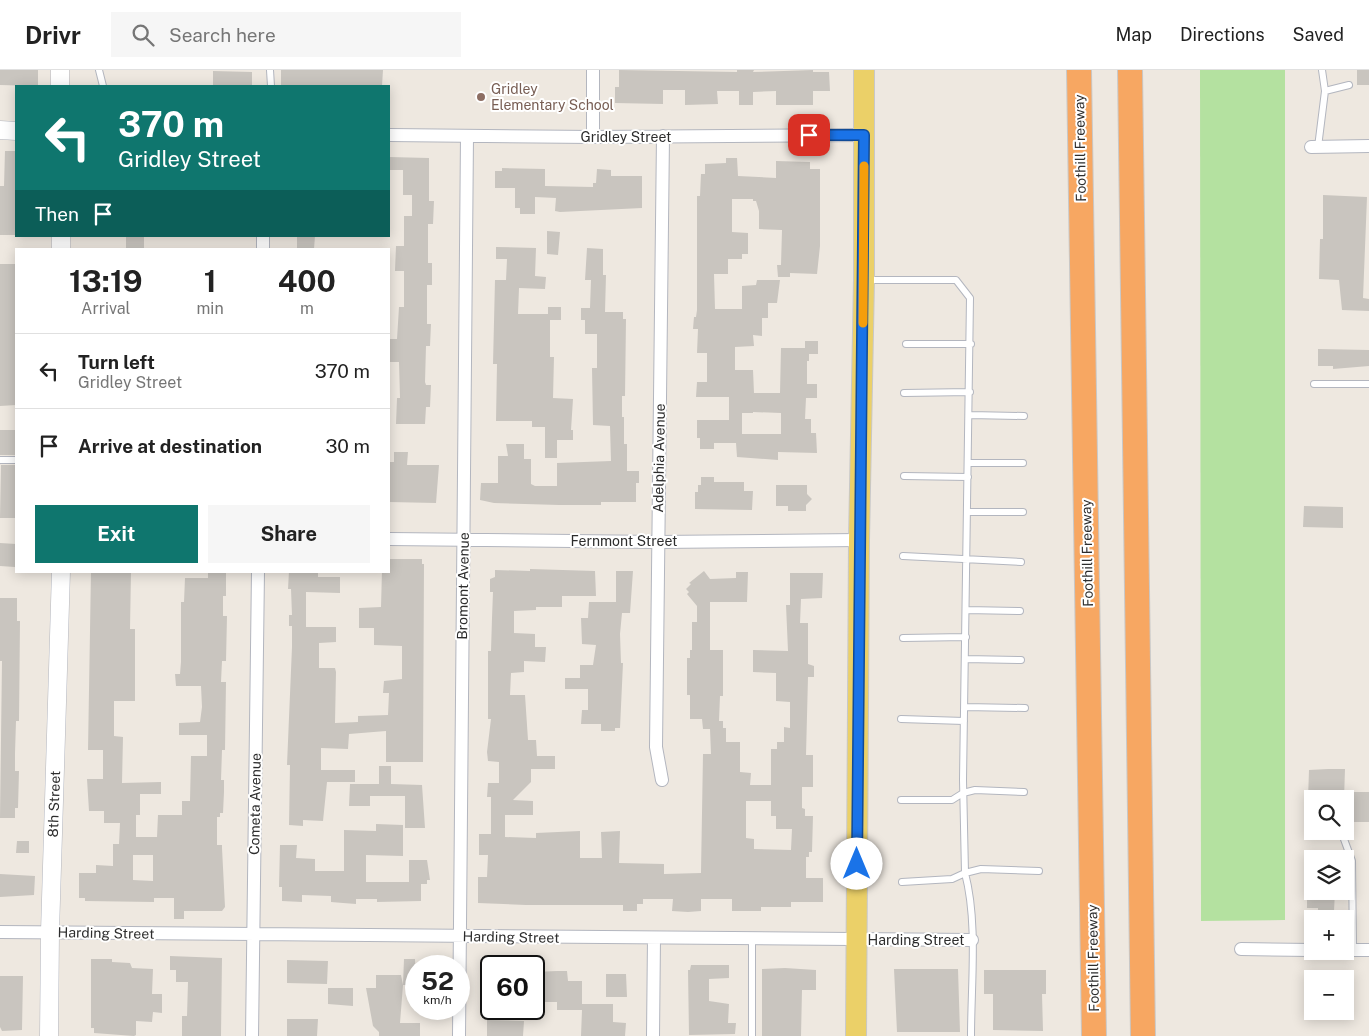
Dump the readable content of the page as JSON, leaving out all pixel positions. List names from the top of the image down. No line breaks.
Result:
{"streets":{"highway":["Foothill Freeway"],"street":["Gridley Street","Adelphia Avenue","Fernmont Street","Bromont Avenue","8th Street","Cometa Avenue","Harding Street"]},"crossings":[["Gridley Street","Adelphia Avenue"],["Gridley Street","Bromont Avenue"],["Adelphia Avenue","Fernmont Street"],["Fernmont Street","Bromont Avenue"],["Bromont Avenue","Harding Street"],["8th Street","Harding Street"],["Cometa Avenue","Harding Street"]],"places":["Gridley Elementary School"],"page":{"header":"Drivr","search":"Search here","nav":["Map","Directions","Saved"],"turn":["370 m","Gridley Street"],"then":"Then","eta":["13:19","Arrival","1","min","400","m"],"list":[{"name":"Turn left","note":"Gridley Street","value":"370 m"},{"name":"Arrive at destination","value":"30 m"}],"buttons":["Exit","Share"],"map_buttons":["+","−"],"speed":"52 km/h","limit":"60"}}
